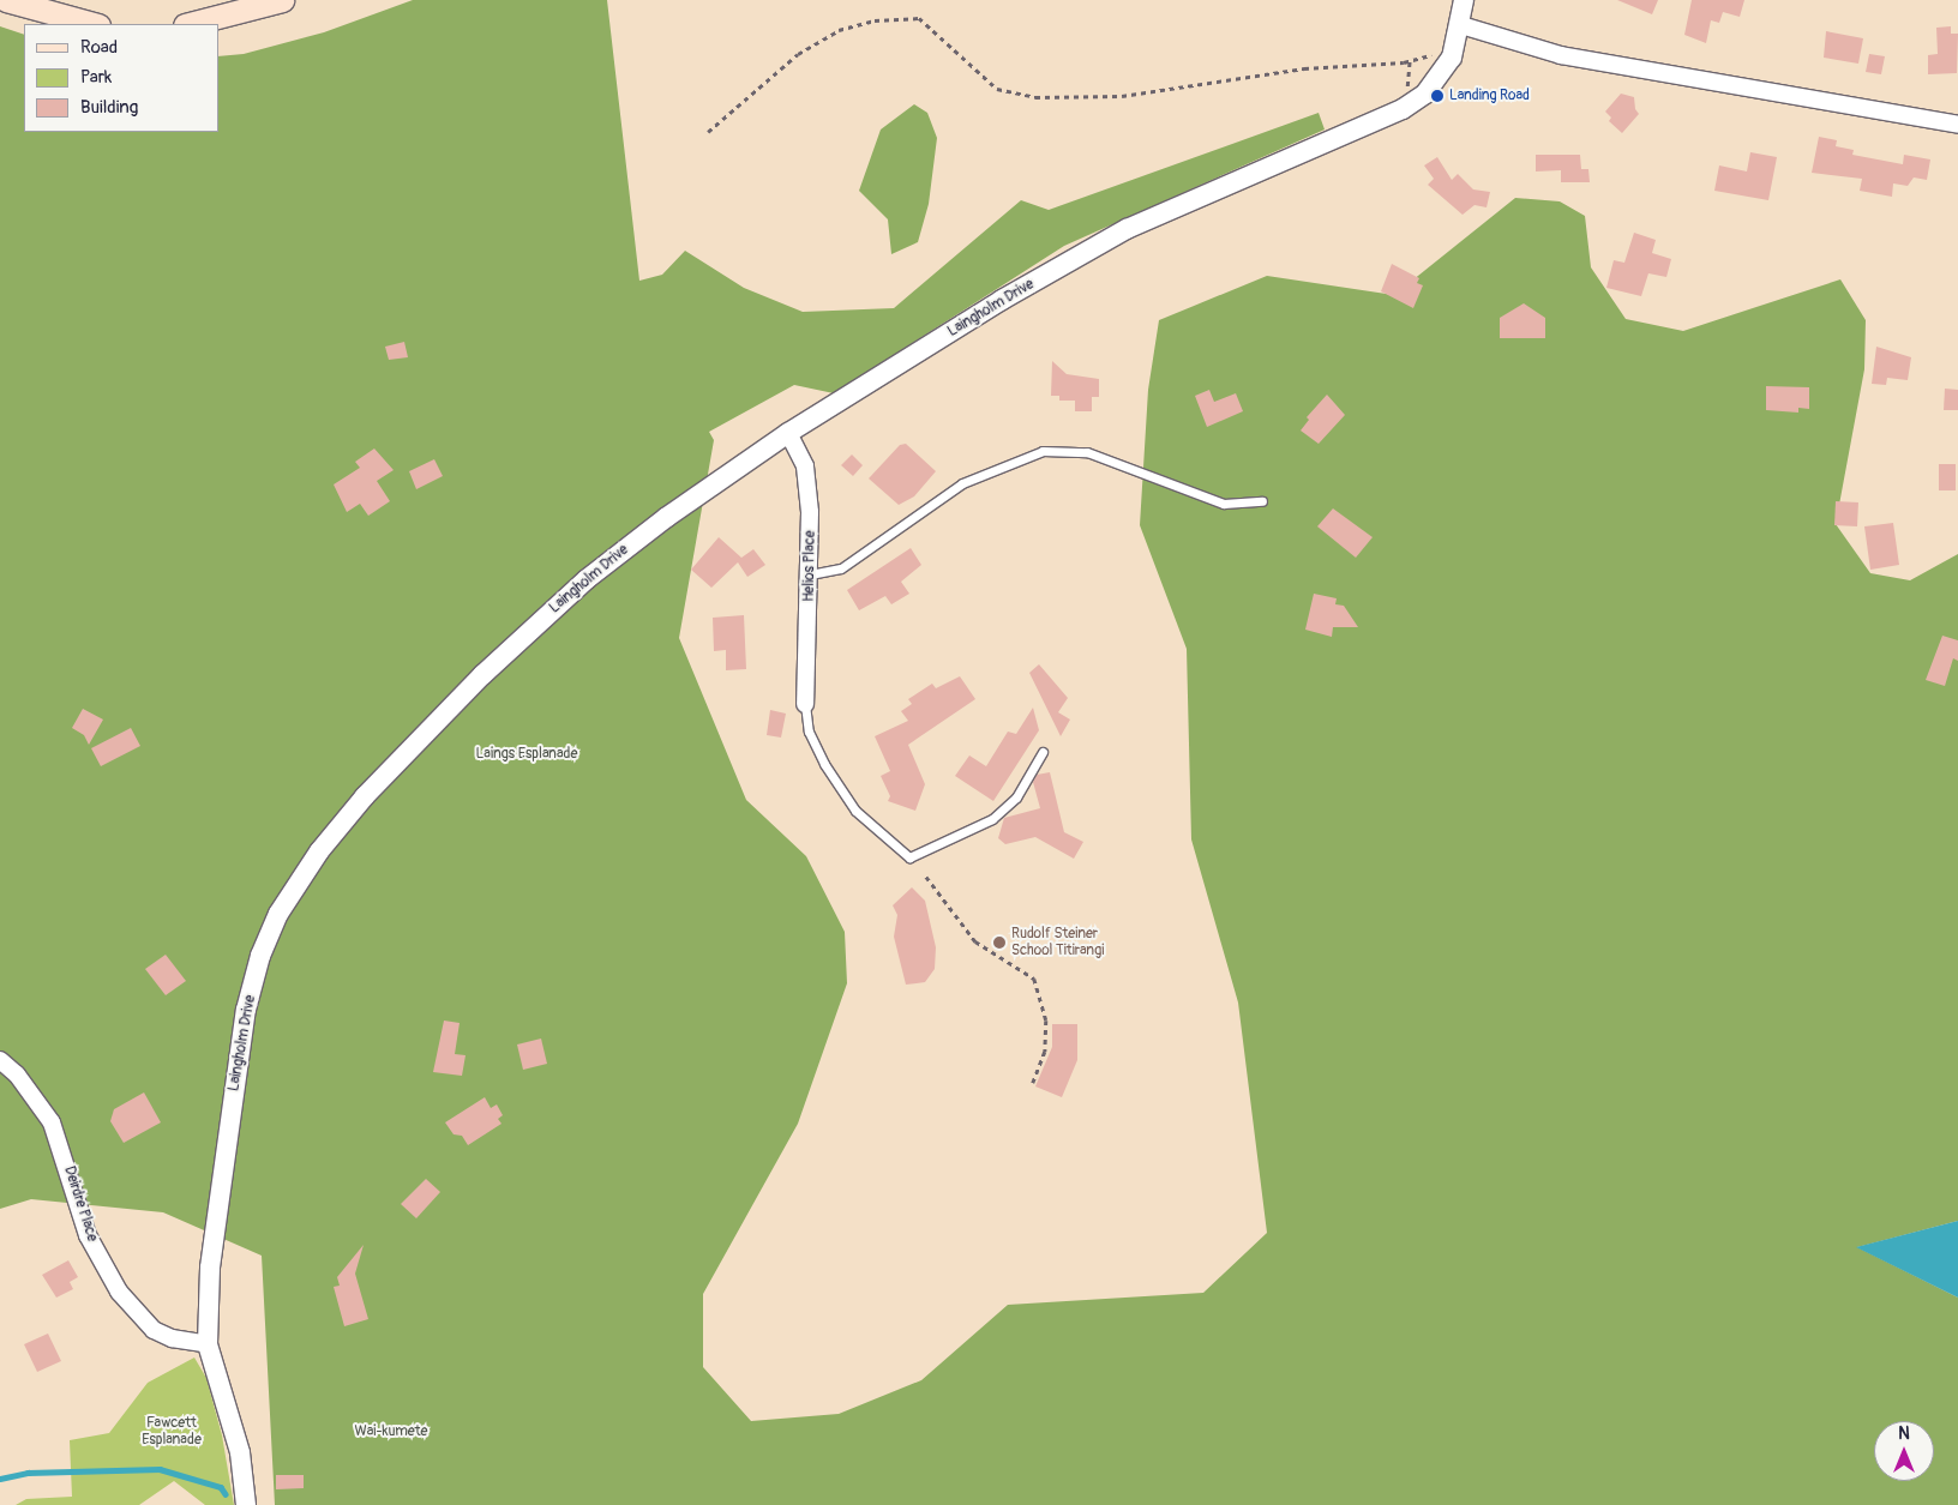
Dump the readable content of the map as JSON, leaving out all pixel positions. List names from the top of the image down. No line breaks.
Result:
{"streets":{"street":["Laingholm Drive","Helios Place","Deirdre Place"]},"crossings":[["Laingholm Drive","Helios Place"],["Laingholm Drive","Deirdre Place"]],"parks":["Laings Esplanade","Fawcett Esplanade","Wai-kumete"],"places":["Landing Road","Rudolf Steiner School Titirangi"],"legend":["Road","Park","Building"],"north":"top"}
